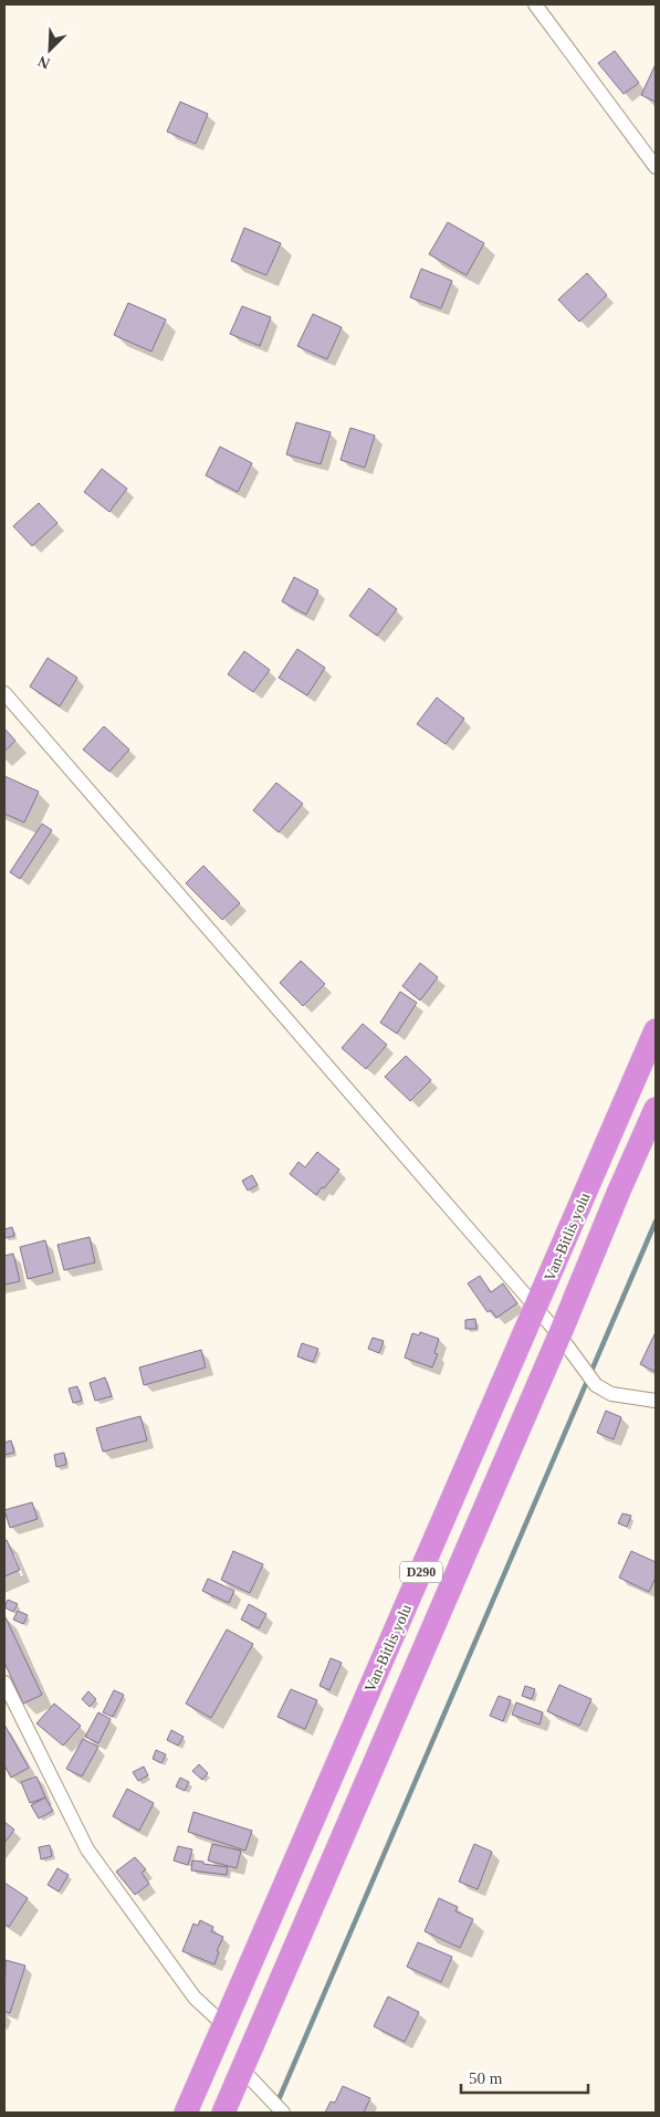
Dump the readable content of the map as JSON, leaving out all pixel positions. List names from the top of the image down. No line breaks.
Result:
{"streets":{"highway":["Van-Bitlis yolu","D290"]},"scale_bar":"50 m","north":"bottom left"}
